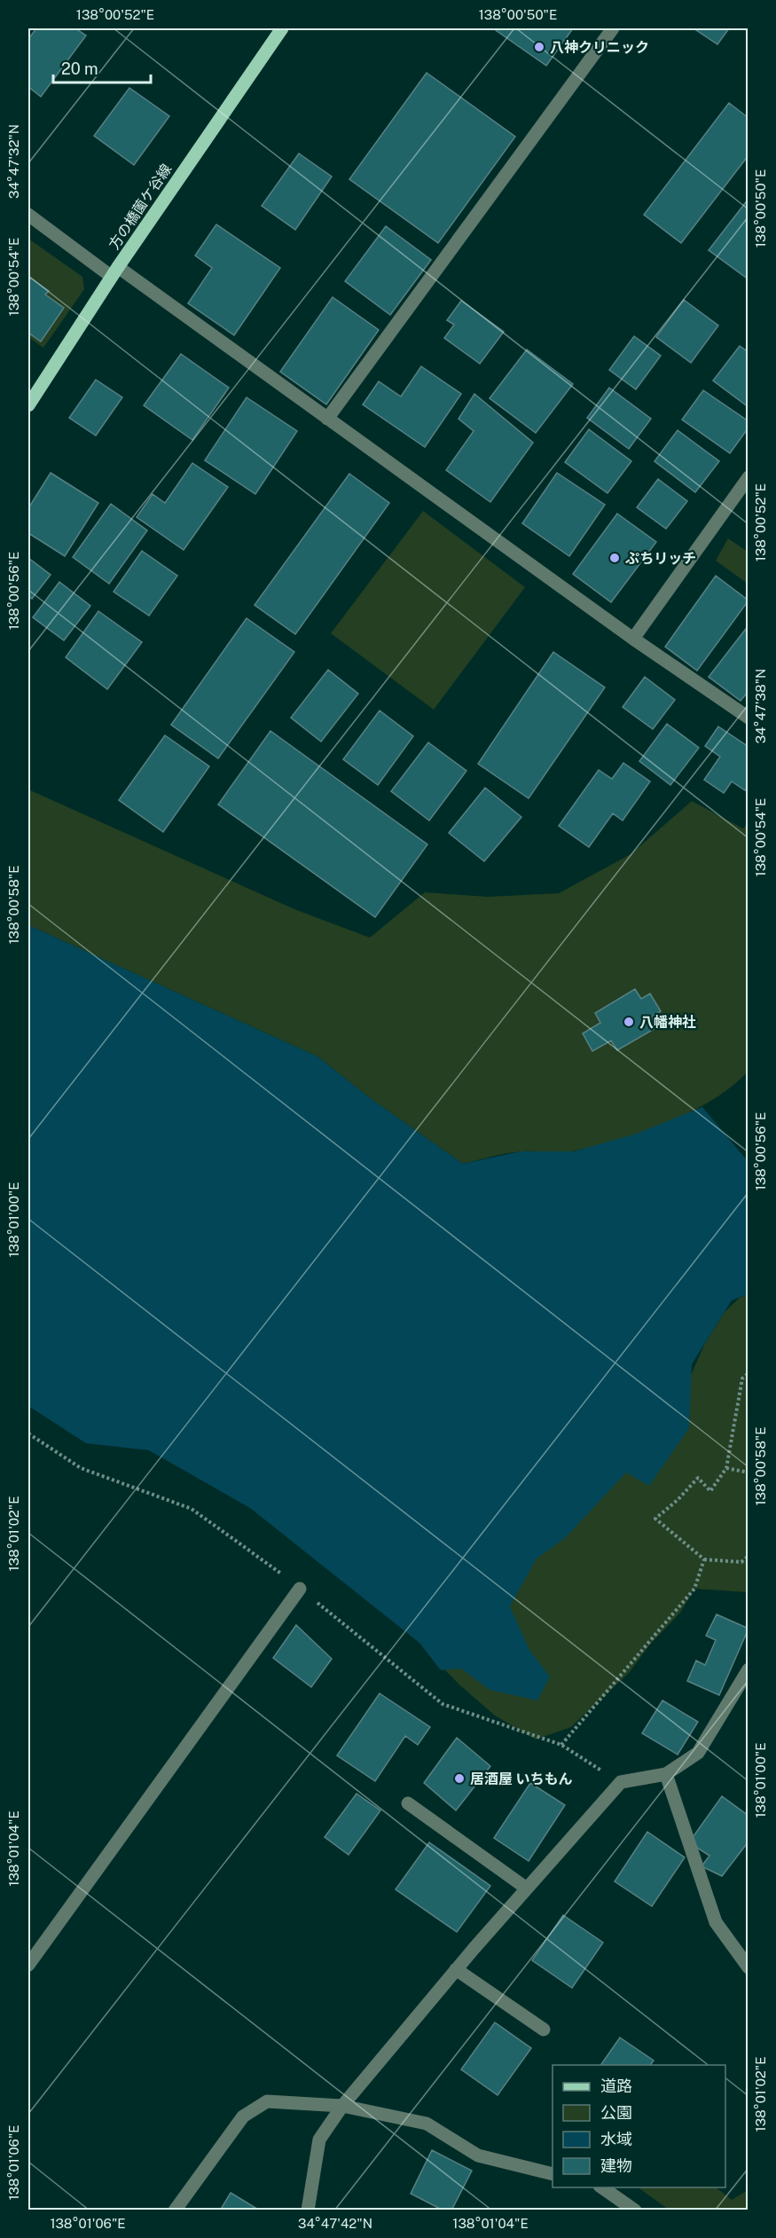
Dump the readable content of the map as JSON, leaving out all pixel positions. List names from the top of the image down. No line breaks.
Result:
{"streets":{"main road":["方の橋薗ケ谷線"]},"places":["八神クリニック","ぷちリッチ","八幡神社","居酒屋 いちもん"],"legend":["道路","公園","水域","建物"],"scale_bar":"20 m","coordinates":["138°00'52\"E","138°00'50\"E","34°47'32\"N","138°00'54\"E","138°00'56\"E","34°47'38\"N","138°00'58\"E","138°01'00\"E","138°01'02\"E","138°01'04\"E","138°01'06\"E","34°47'42\"N"]}
